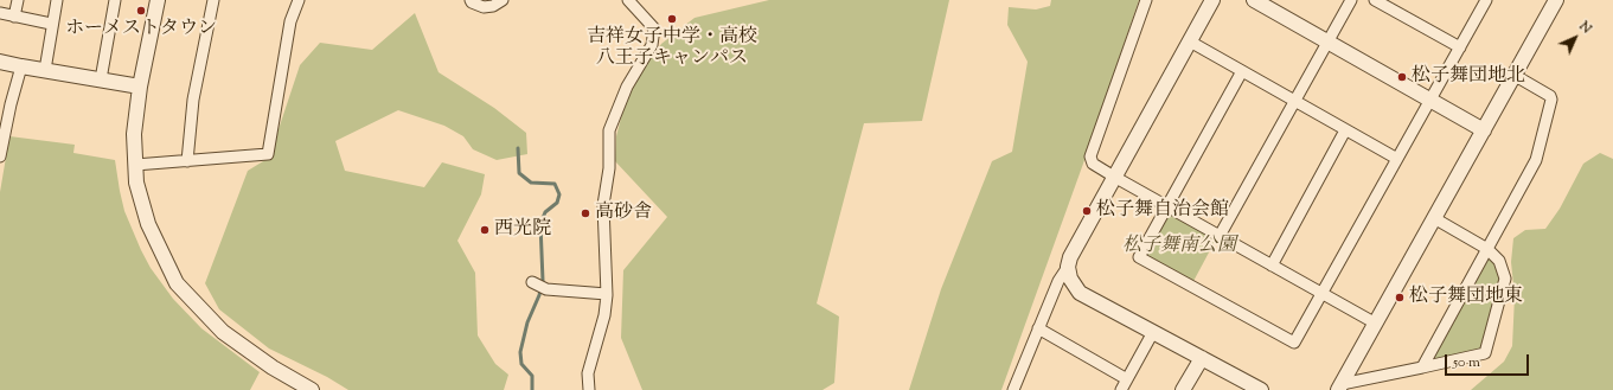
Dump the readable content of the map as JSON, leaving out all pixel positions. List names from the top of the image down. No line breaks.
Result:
{"parks":["松子舞南公園"],"places":["ホーメストタウン","吉祥女子中学・高校 八王子キャンパス","松子舞団地北","松子舞自治会館","高砂舎","西光院","松子舞団地東"],"scale_bar":"50 m","north":"top right"}
